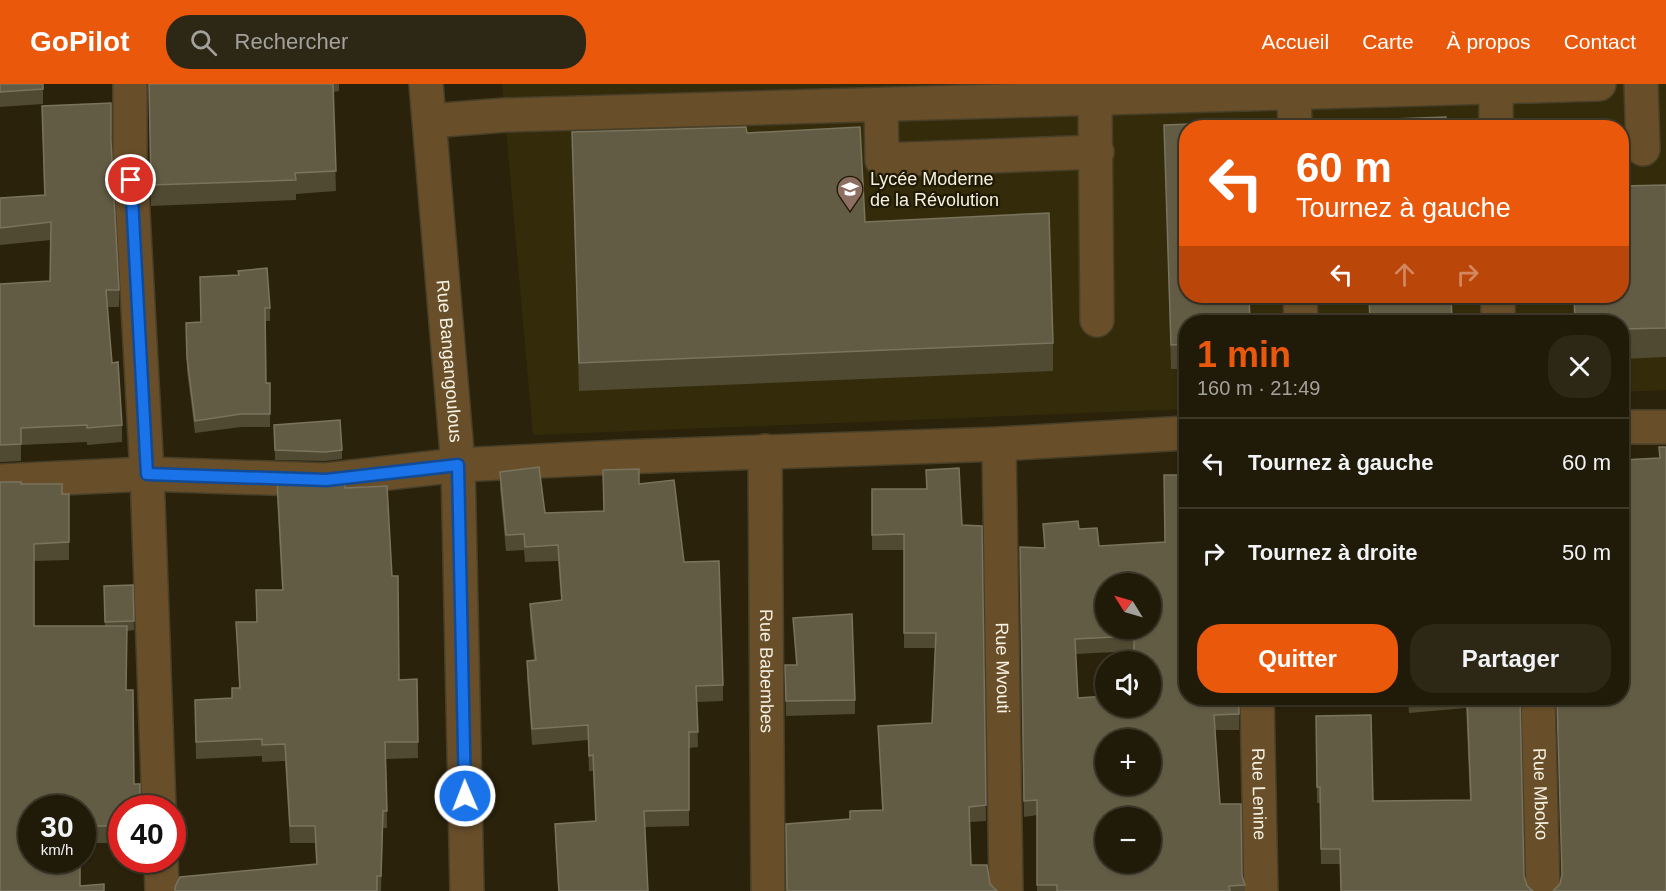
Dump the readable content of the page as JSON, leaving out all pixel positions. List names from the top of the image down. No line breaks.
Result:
{"streets":{"street":["Rue Bangangoulous","Rue Mvouti","Rue Babembes","Rue Lenine","Rue Mboko"]},"places":{"school or university":["Lycée Moderne de la Révolution"]},"north":"top left","page":{"header":"GoPilot","search":"Rechercher","nav":["Accueil","Carte","À propos","Contact"],"turn":["60 m","Tournez à gauche"],"heading":["1 min","160 m · 21:49"],"list":[{"name":"Tournez à gauche","value":"60 m"},{"name":"Tournez à droite","value":"50 m"}],"map_buttons":["+","−"],"buttons":["Quitter","Partager"],"speed":"30 km/h","limit":"40"}}
